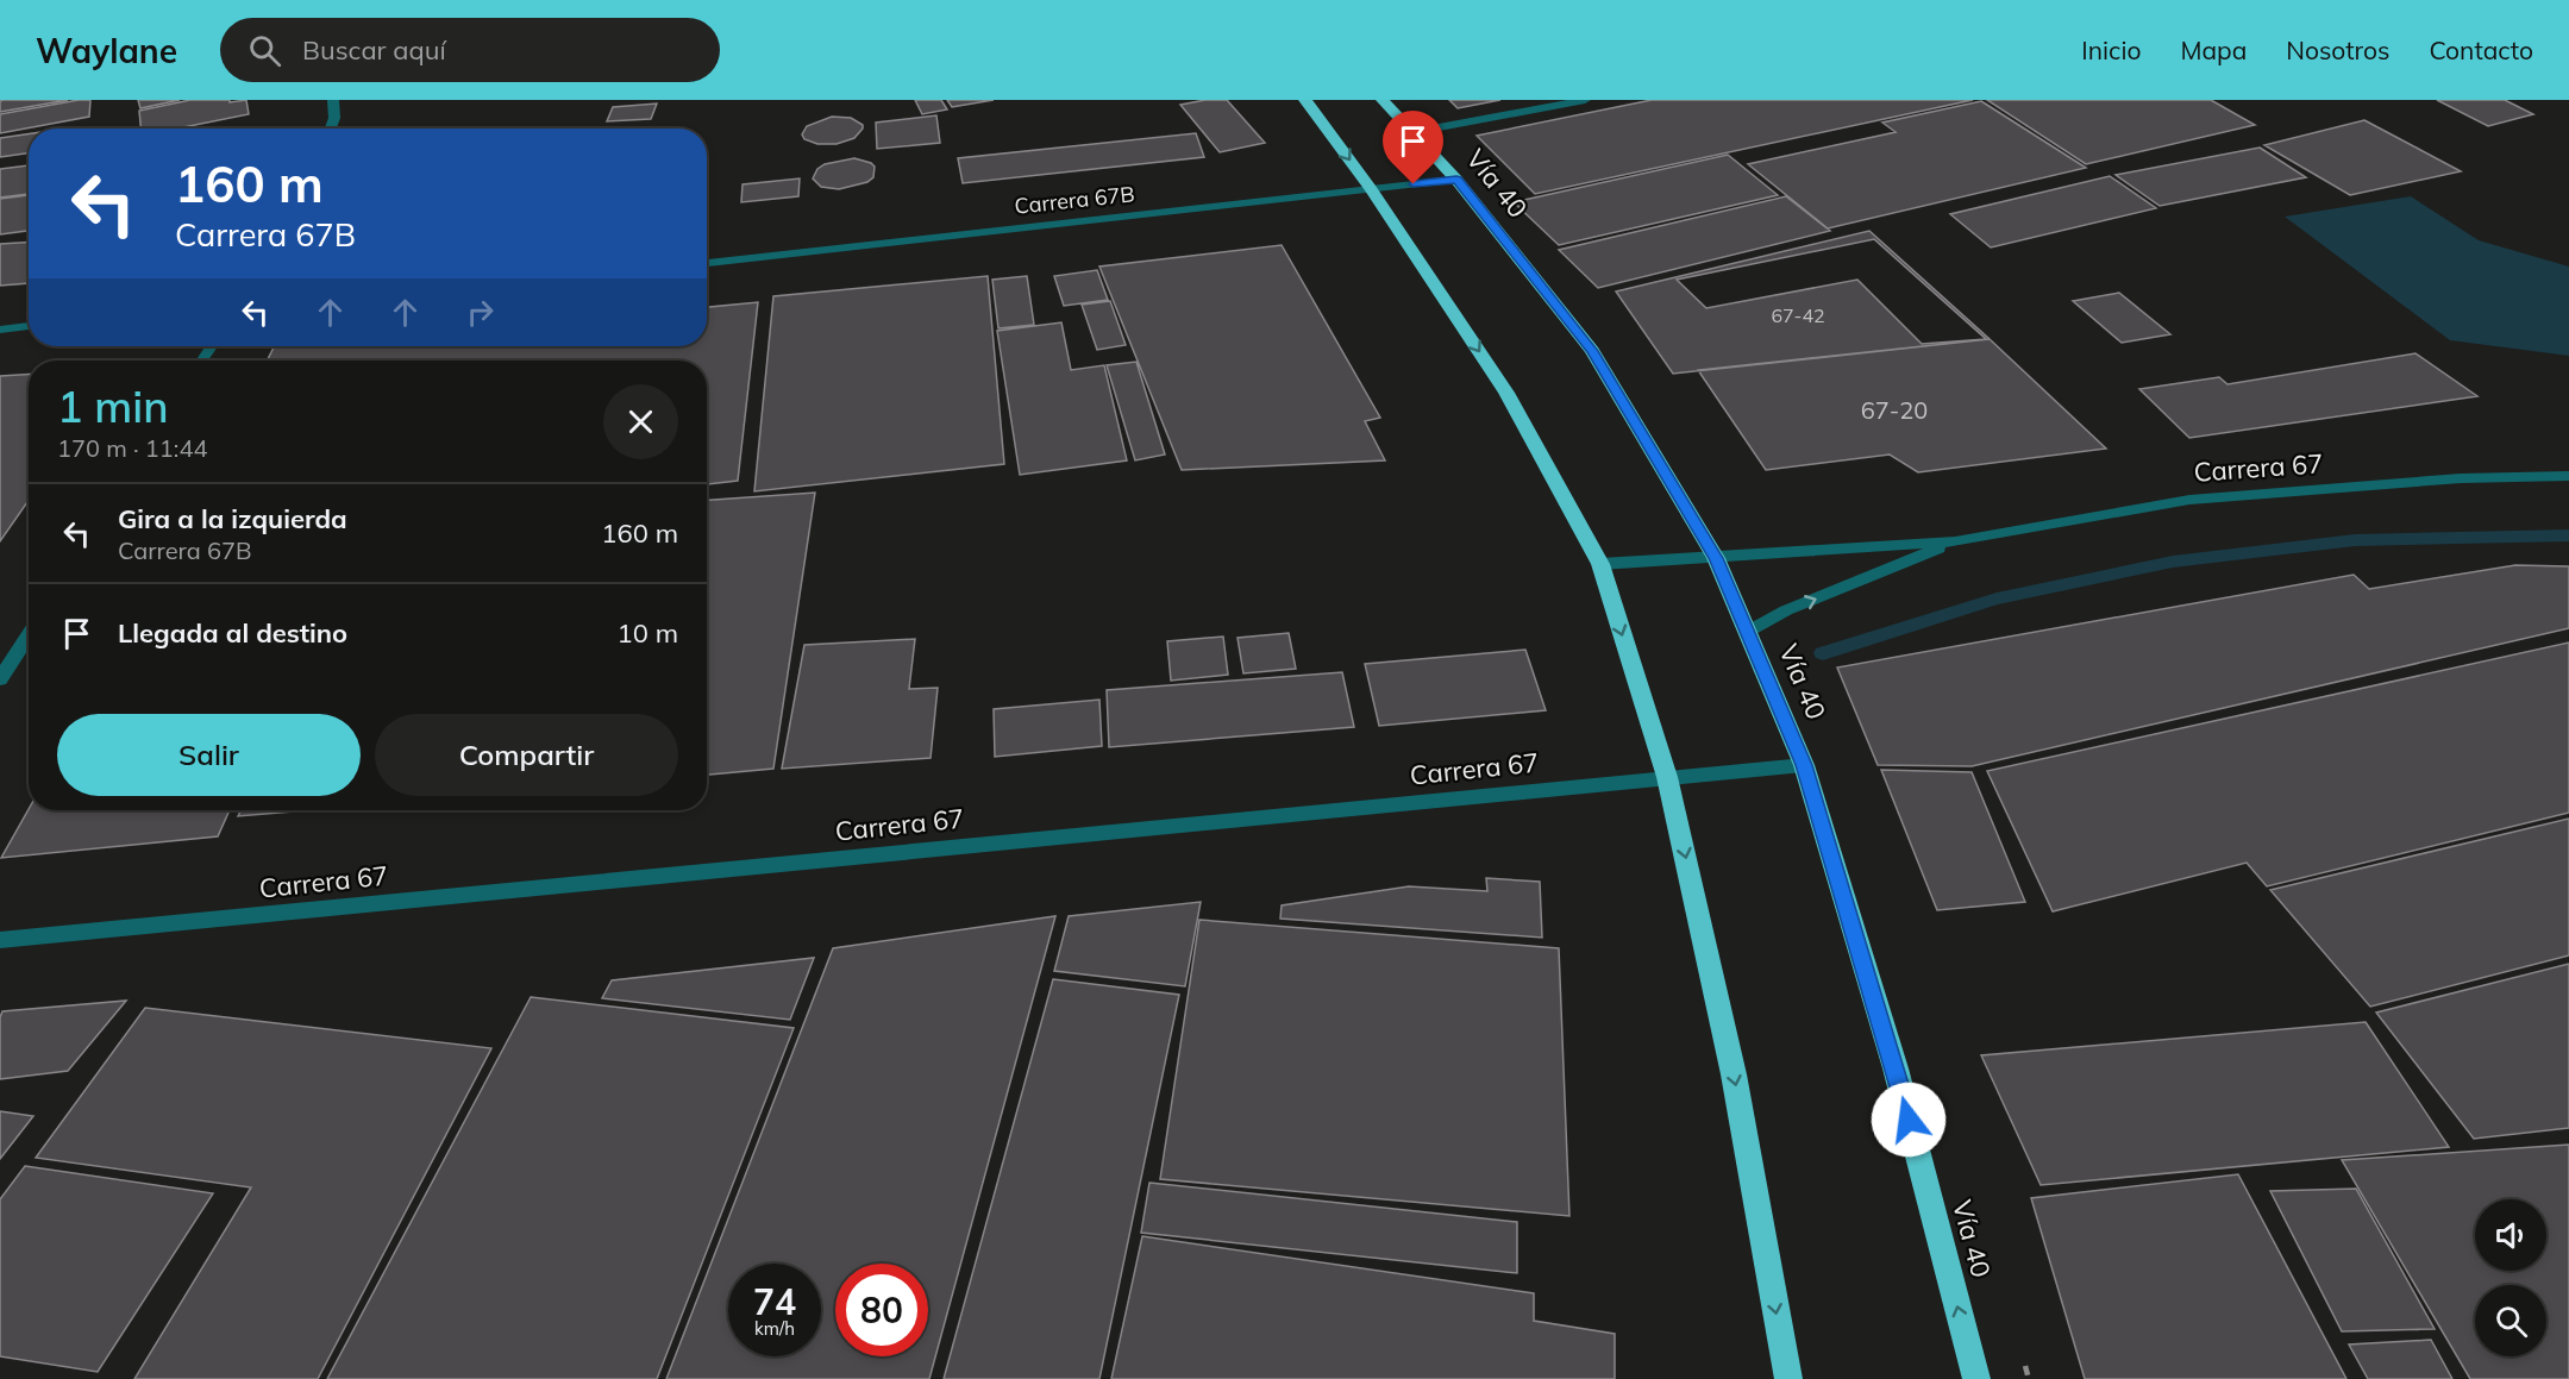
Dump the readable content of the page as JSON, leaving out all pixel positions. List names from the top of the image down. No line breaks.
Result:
{"streets":{"highway":["Vía 40"],"street":["Carrera 67B","Carrera 67"]},"crossings":[["Vía 40","Carrera 67B"],["Vía 40","Carrera 67"]],"house_numbers":["67-42","67-20"],"page":{"header":"Waylane","search":"Buscar aquí","nav":["Inicio","Mapa","Nosotros","Contacto"],"turn":["160 m","Carrera 67B"],"heading":["1 min","170 m · 11:44"],"list":[{"name":"Gira a la izquierda","note":"Carrera 67B","value":"160 m"},{"name":"Llegada al destino","value":"10 m"}],"buttons":["Salir","Compartir"],"speed":"74 km/h","limit":"80"}}
